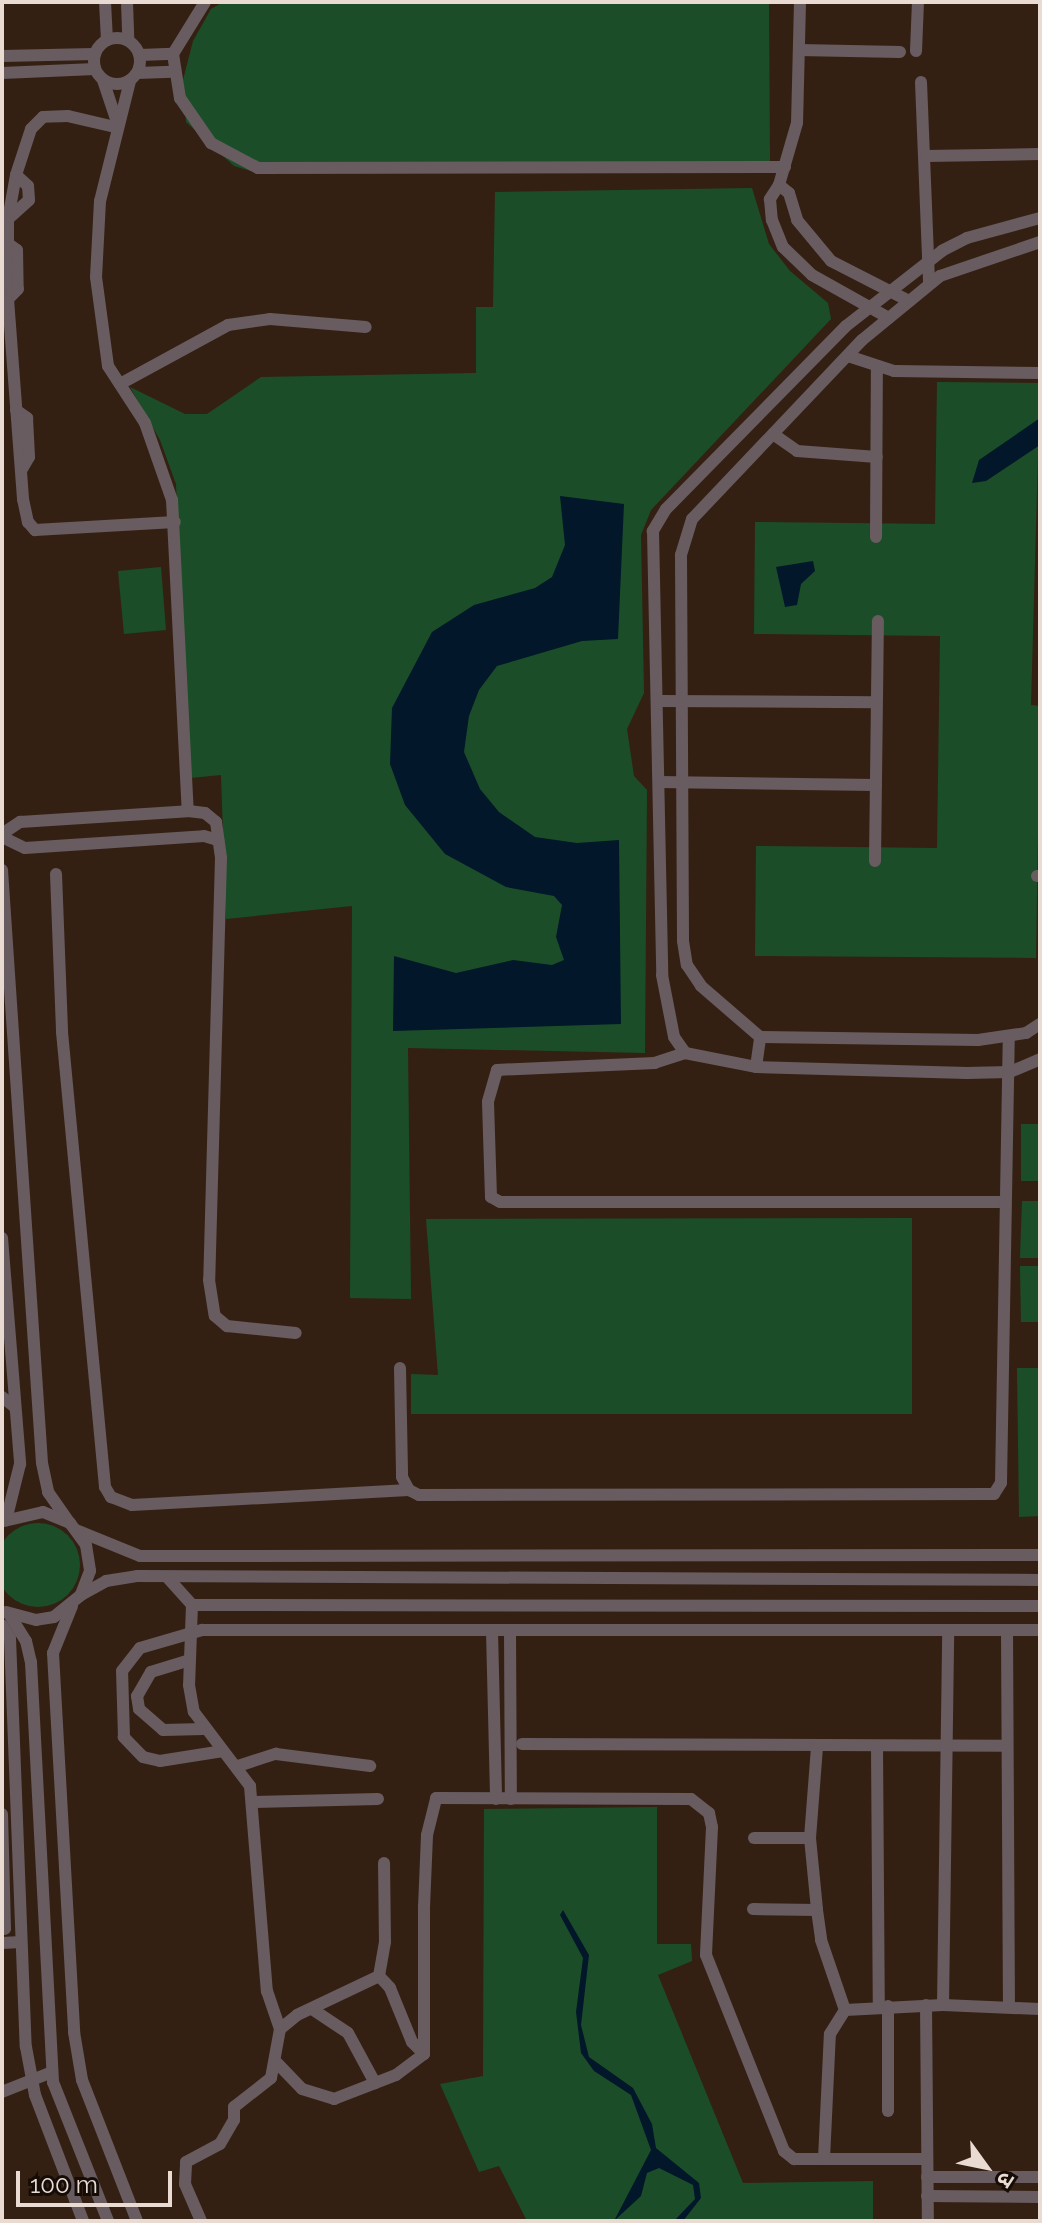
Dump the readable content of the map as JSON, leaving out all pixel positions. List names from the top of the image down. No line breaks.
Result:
{"scale_bar":"100 m","north":"bottom right"}
